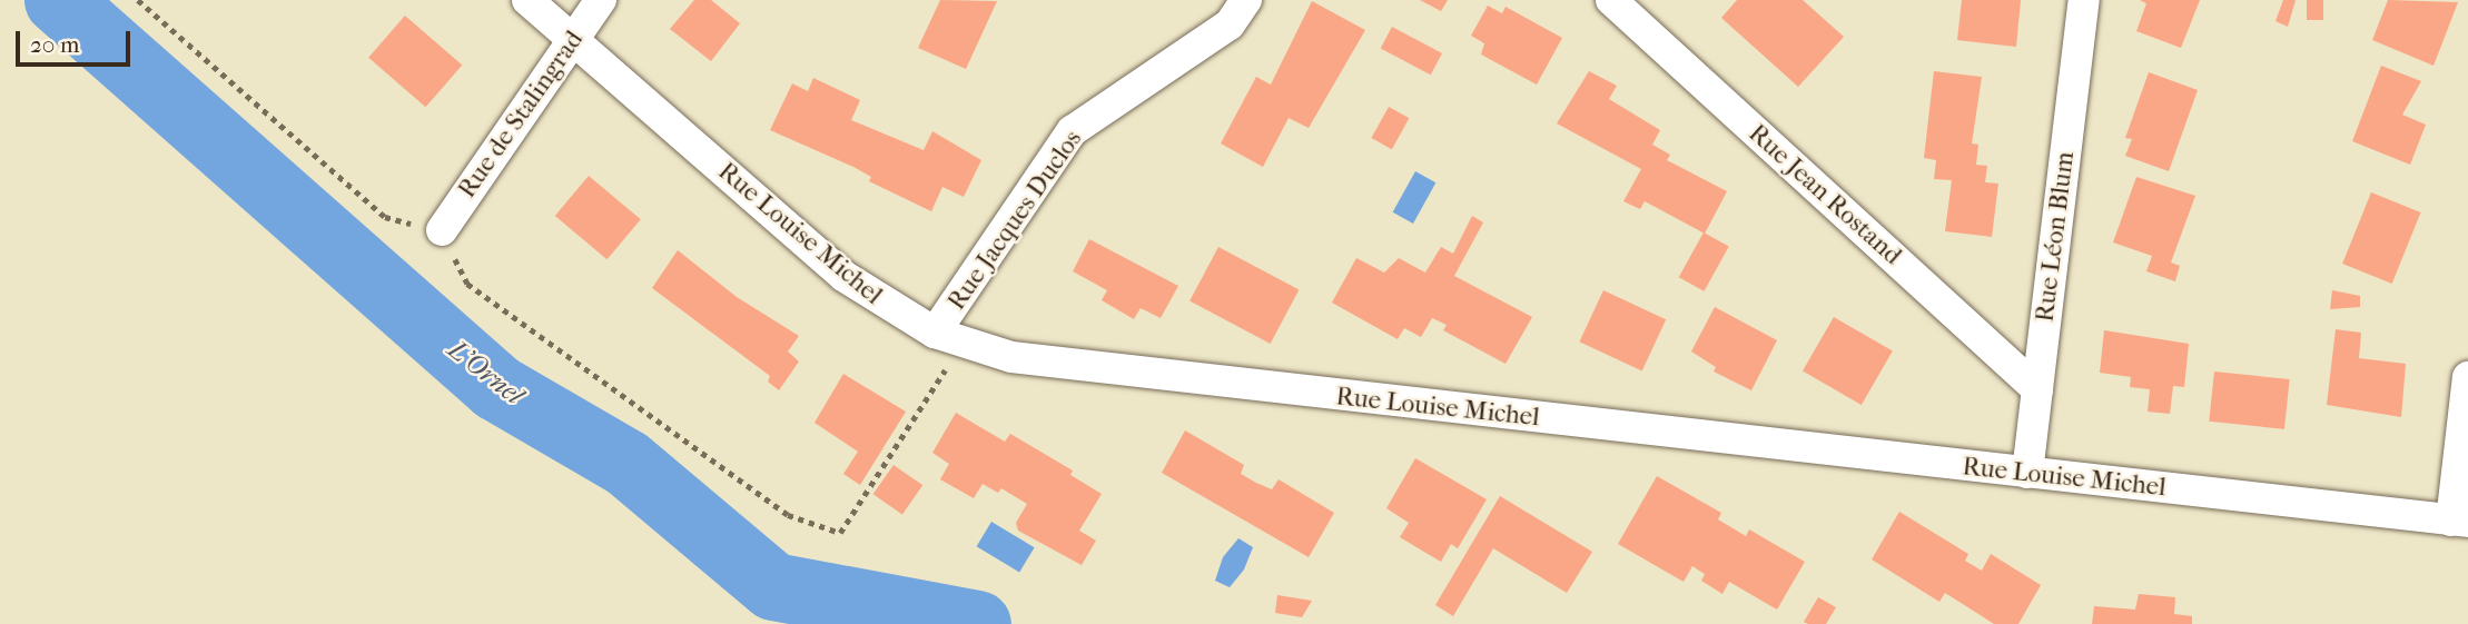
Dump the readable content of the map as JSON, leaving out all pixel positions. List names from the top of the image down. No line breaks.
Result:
{"streets":{"street":["Rue de Stalingrad","Rue Jean Rostand","Rue Jacques Duclos","Rue Louise Michel","Rue Léon Blum"]},"crossings":[["Rue de Stalingrad","Rue Louise Michel"],["Rue Jean Rostand","Rue Léon Blum"],["Rue Jacques Duclos","Rue Louise Michel"],["Rue Louise Michel","Rue Léon Blum"]],"water":["L'Ornel"],"scale_bar":"20 m"}
